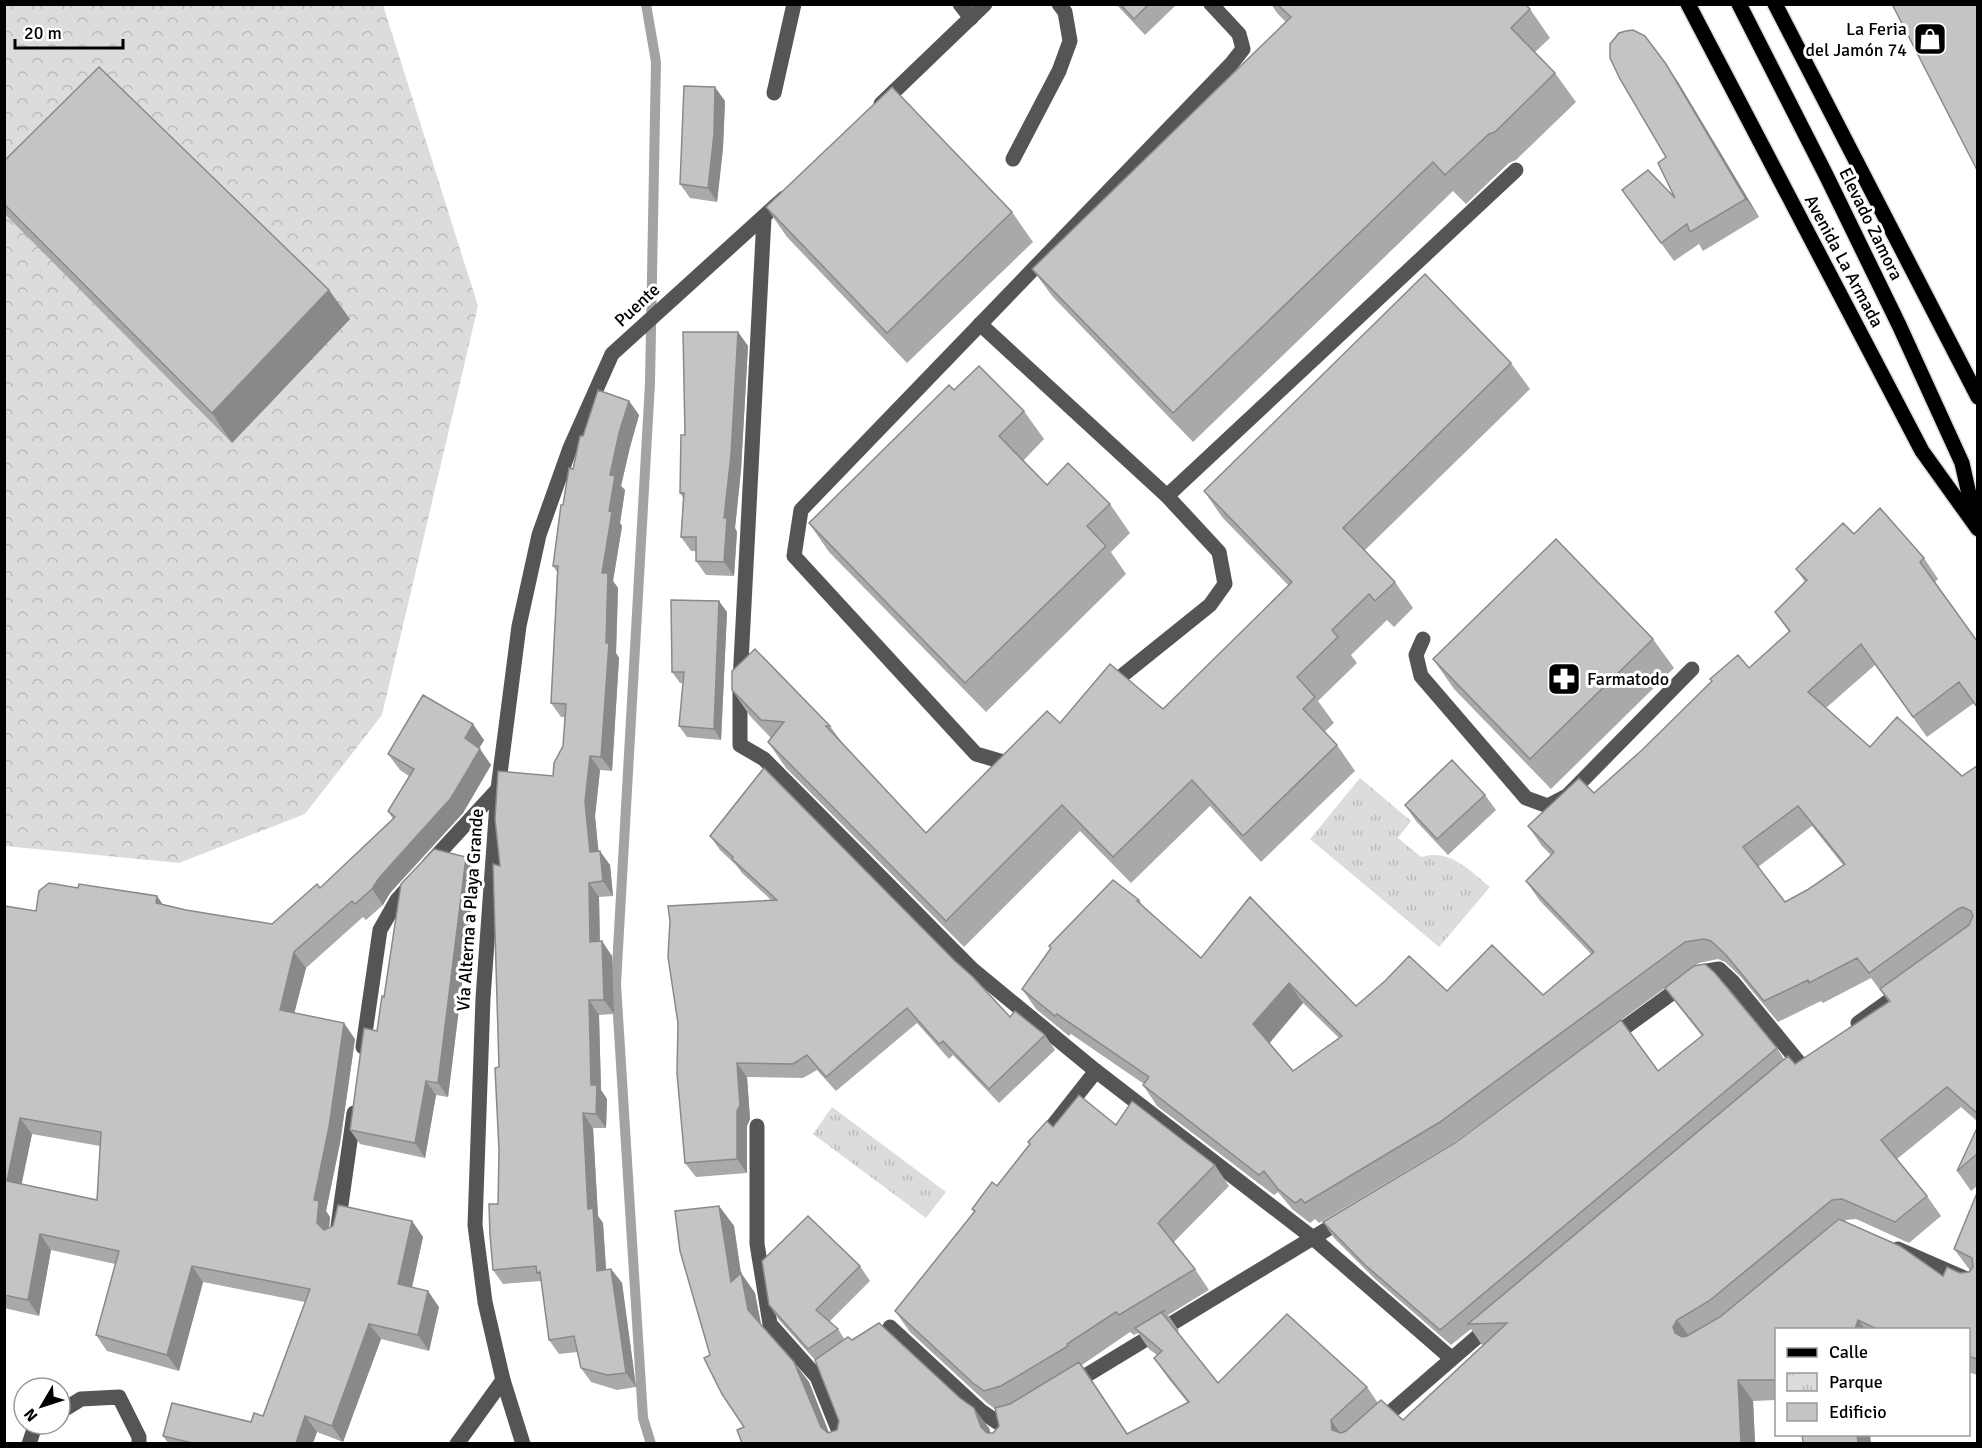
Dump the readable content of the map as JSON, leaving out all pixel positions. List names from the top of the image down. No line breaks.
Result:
{"streets":{"main road":["Elevado Zamora","Avenida La Armada"],"street":["Puente","Vía Alterna a Playa Grande"]},"crossings":[["Elevado Zamora","Avenida La Armada"],["Puente","Vía Alterna a Playa Grande"]],"places":{"shop":["La Feria del Jamón 74"],"pharmacy":["Farmatodo"]},"legend":["Calle","Parque","Edificio"],"scale_bar":"20 m","north":"bottom left"}
